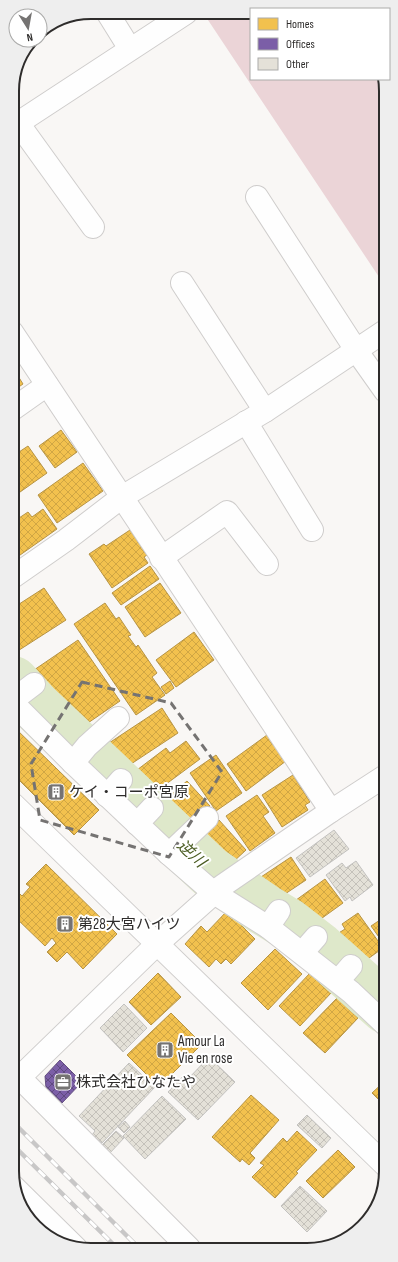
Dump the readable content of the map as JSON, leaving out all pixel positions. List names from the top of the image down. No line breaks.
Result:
{"water":["逆川"],"places":{"building":["ケイ・コーポ宮原","第28大宮ハイツ","Amour La Vie en rose"],"office":["株式会社ひなたや"]},"legend":["Homes","Offices","Other"],"north":"bottom"}
